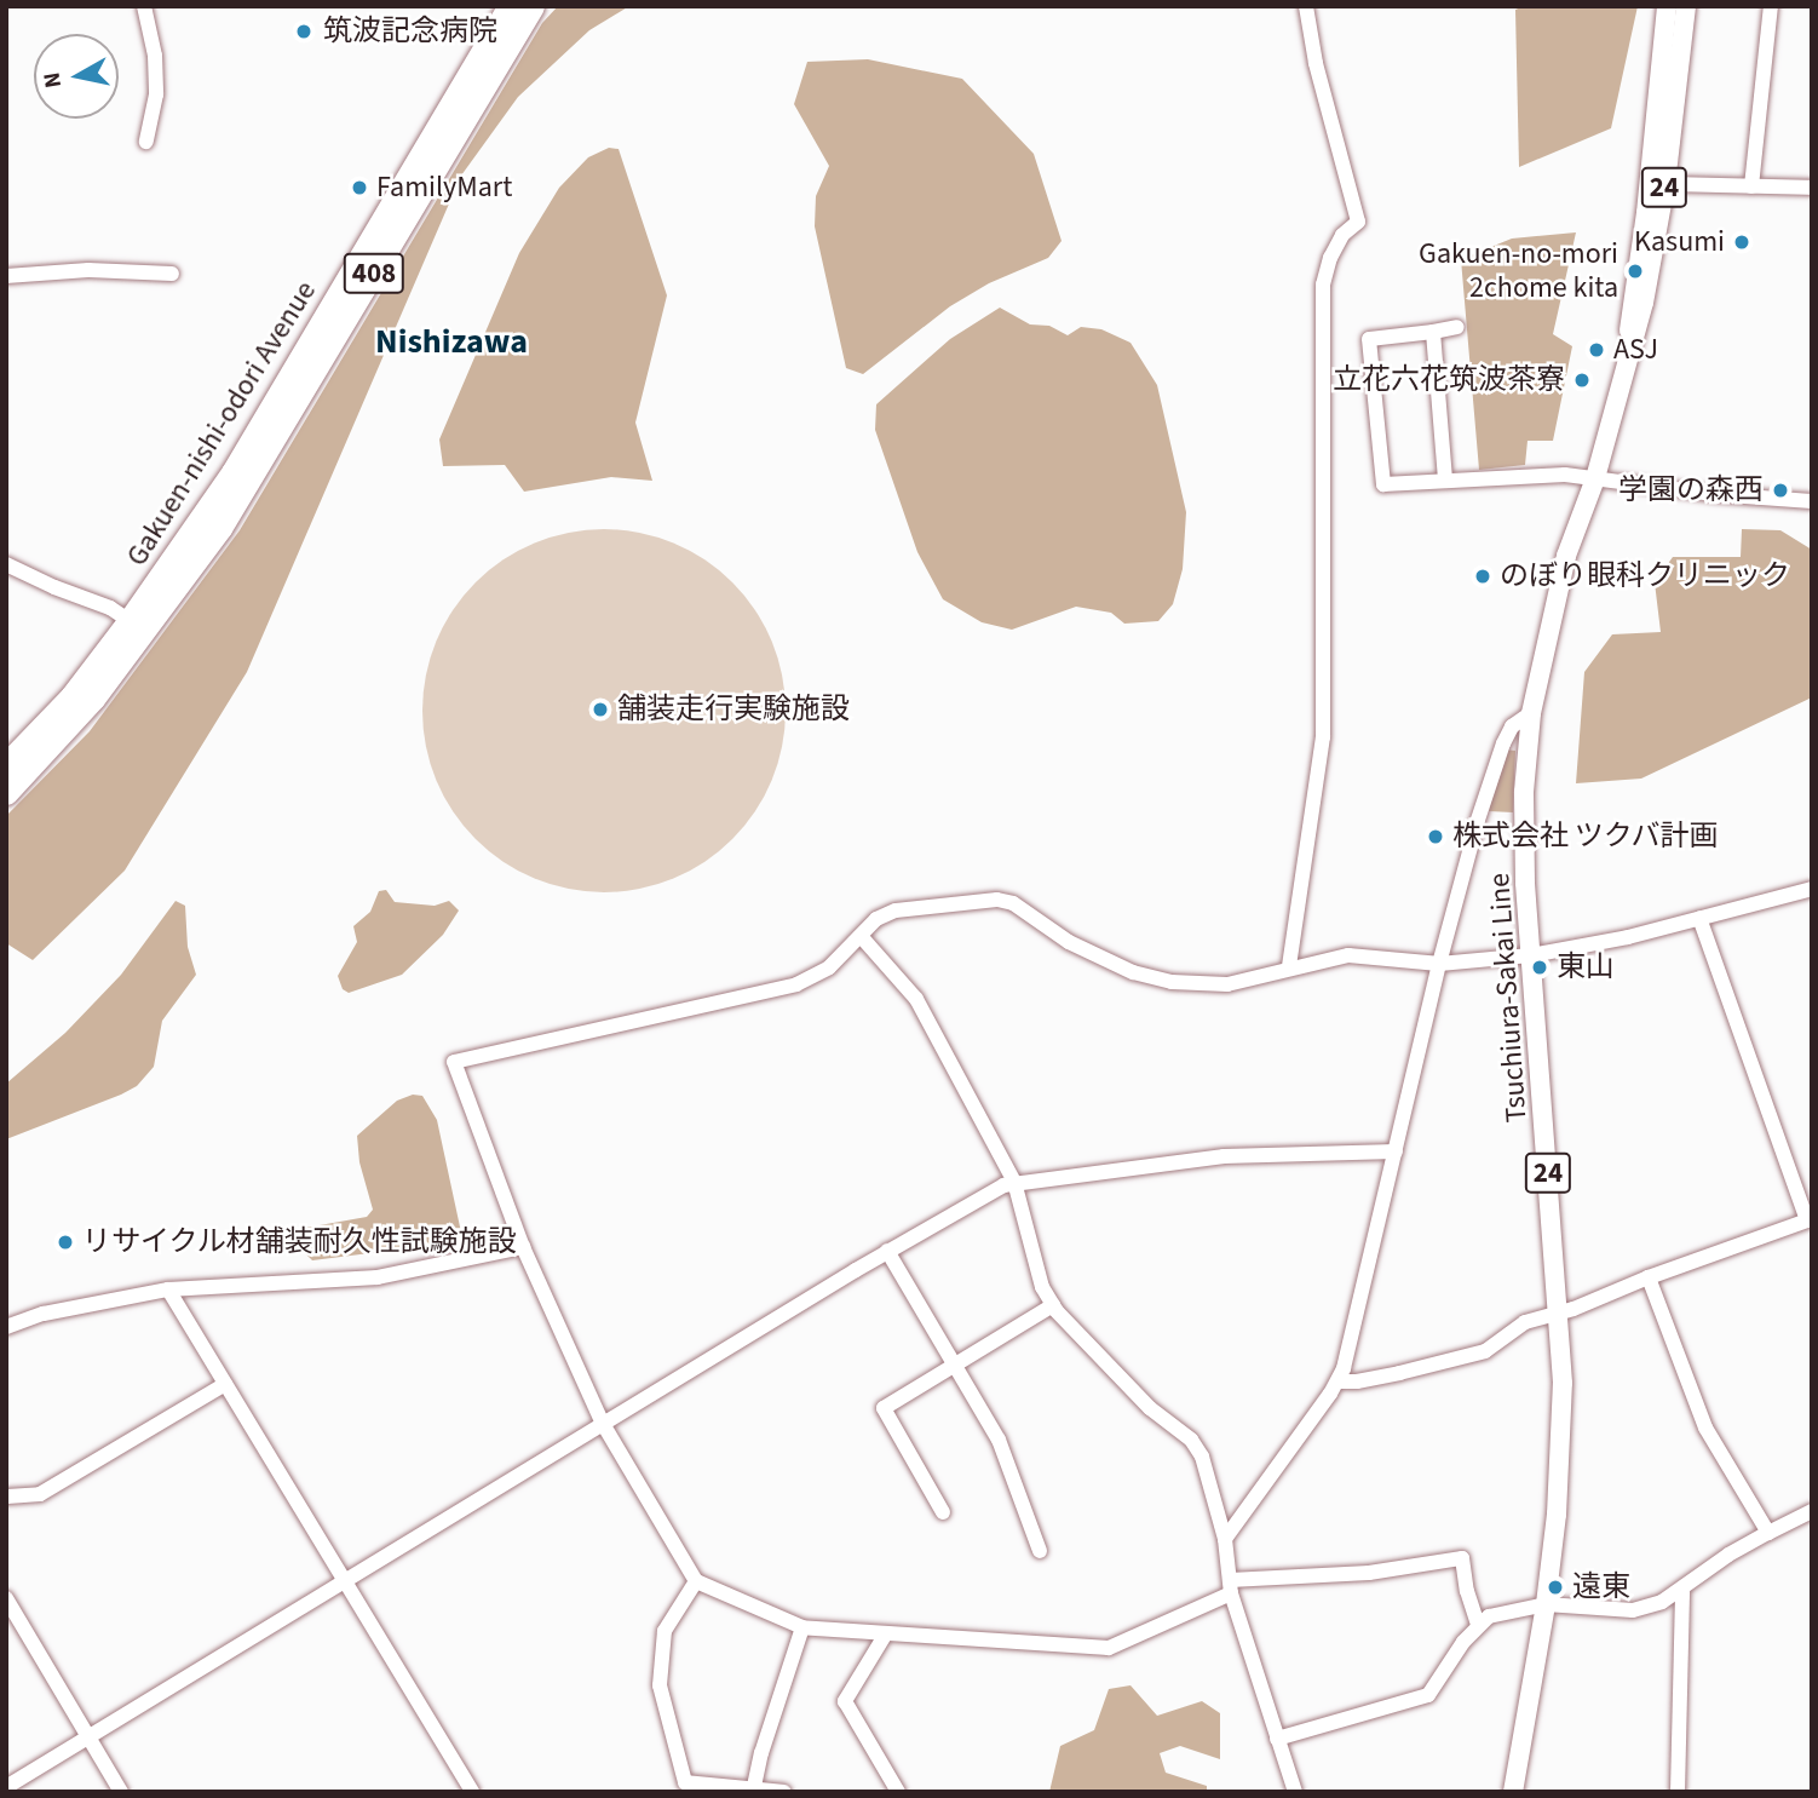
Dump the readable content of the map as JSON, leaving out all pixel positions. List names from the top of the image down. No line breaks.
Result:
{"streets":{"highway":["408","Gakuen-nishi-odori Avenue"],"main road":["24","Tsuchiura-Sakai Line"]},"crossings":[["24","Tsuchiura-Sakai Line"]],"districts":["Nishizawa"],"places":["筑波記念病院","FamilyMart","Kasumi","Gakuen-no-mori 2chome kita","ASJ","立花六花筑波茶寮","学園の森西","のぼり眼科クリニック","舗装走行実験施設","株式会社 ツクバ計画","東山","リサイクル材舗装耐久性試験施設","遠東"],"north":"left"}
